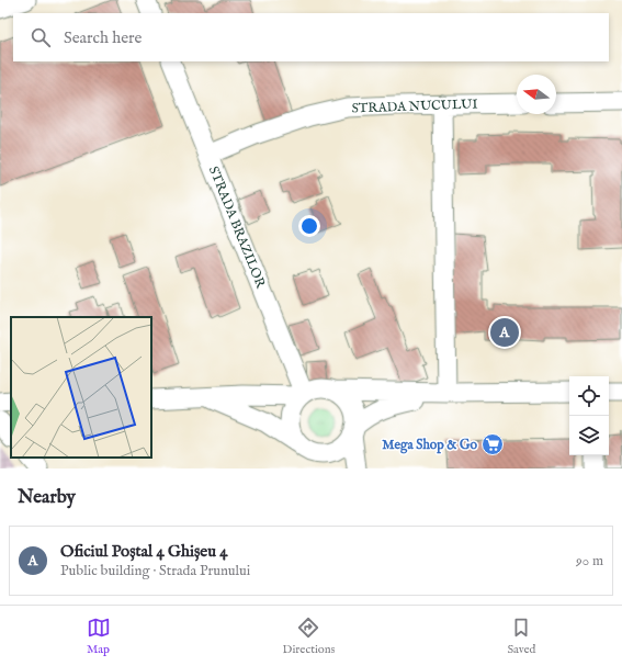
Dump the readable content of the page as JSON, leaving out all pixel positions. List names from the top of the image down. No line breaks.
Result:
{"streets":{"street":["STRADA NUCULUI","STRADA BRAZILOR"]},"crossings":[["STRADA NUCULUI","STRADA BRAZILOR"]],"places":{"supermarket":["Mega Shop & Go"]},"north":"left","page":{"search":"Search here","pins":"A","heading":"Nearby","list":[{"mark":"A","name":"Oficiul Poștal 4 Ghișeu 4","note":"Public building · Strada Prunului","value":"90 m"}],"nav":["Map","Directions","Saved"]}}
